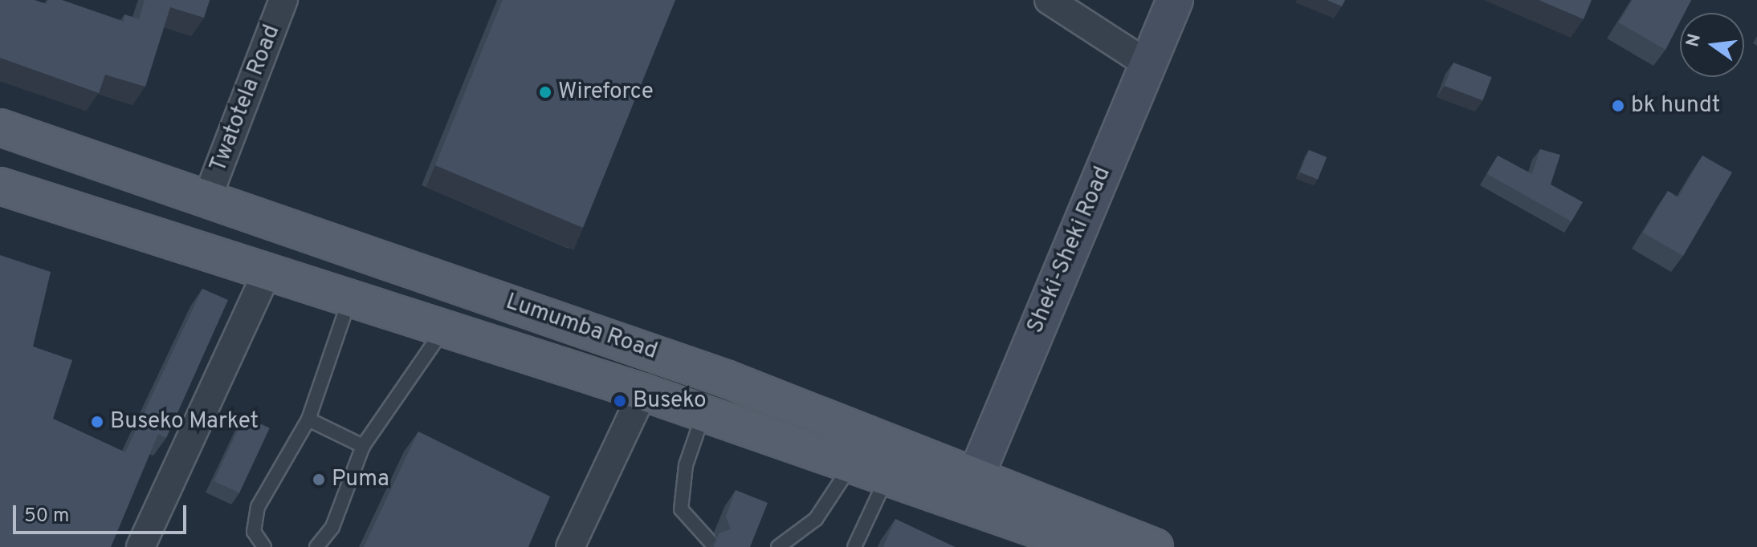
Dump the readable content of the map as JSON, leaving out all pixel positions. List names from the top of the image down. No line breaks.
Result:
{"streets":{"main road":["Lumumba Road"],"street":["Twatotela Road","Sheki-Sheki Road"]},"crossings":[["Twatotela Road","Lumumba Road"],["Sheki-Sheki Road","Lumumba Road"]],"places":["Wireforce","bk hundt","Buseko","Buseko Market","Puma"],"scale_bar":"50 m","north":"left"}
